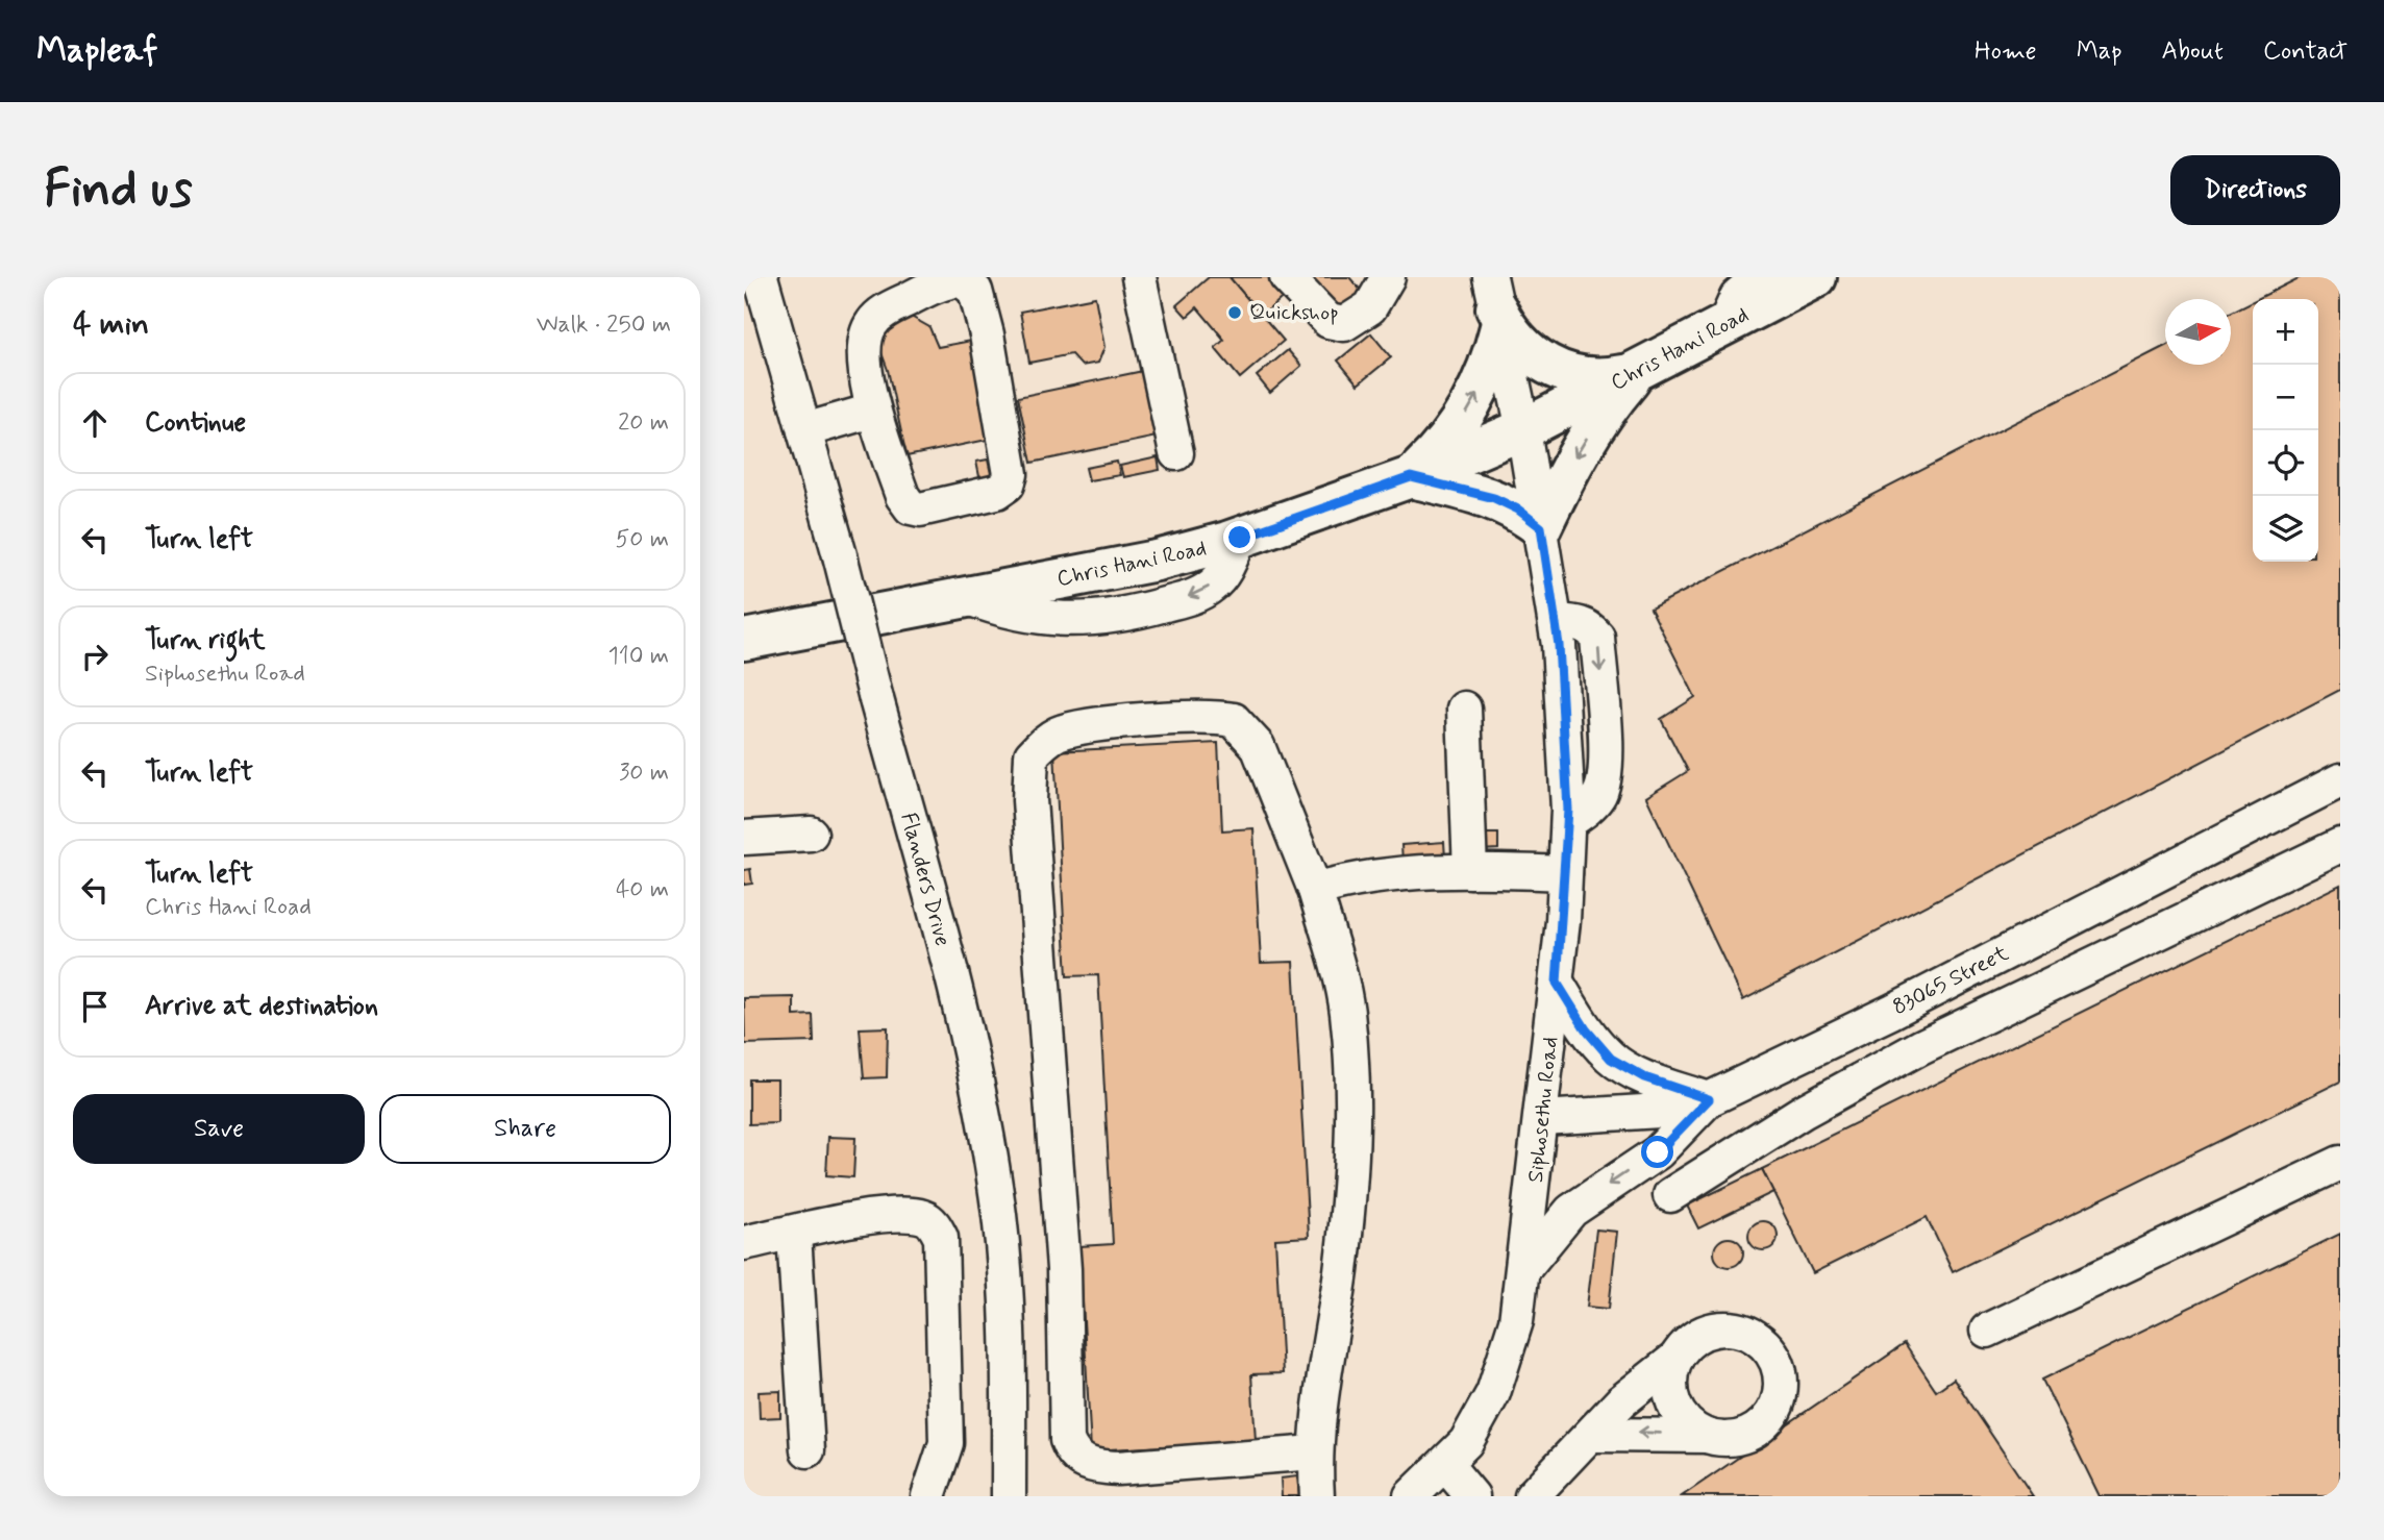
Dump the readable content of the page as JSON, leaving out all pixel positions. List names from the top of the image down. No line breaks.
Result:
{"streets":{"main road":["Chris Hani Road"],"lane":["Flanders Drive","83065 Street","Siphosethu Road"]},"crossings":[["Chris Hani Road","Siphosethu Road"],["83065 Street","Siphosethu Road"]],"places":["Quickshop"],"north":"right","page":{"header":"Mapleaf","nav":["Home","Map","About","Contact"],"buttons":["Directions",["Save","Share"]],"title":"Find us","heading":["4 min","Walk · 250 m"],"map_buttons":["+","−"],"list":[["Continue","20 m"],["Turn left","50 m"],["Turn right","Siphosethu Road","110 m"],["Turn left","30 m"],["Turn left","Chris Hani Road","40 m"],"Arrive at destination"]}}
